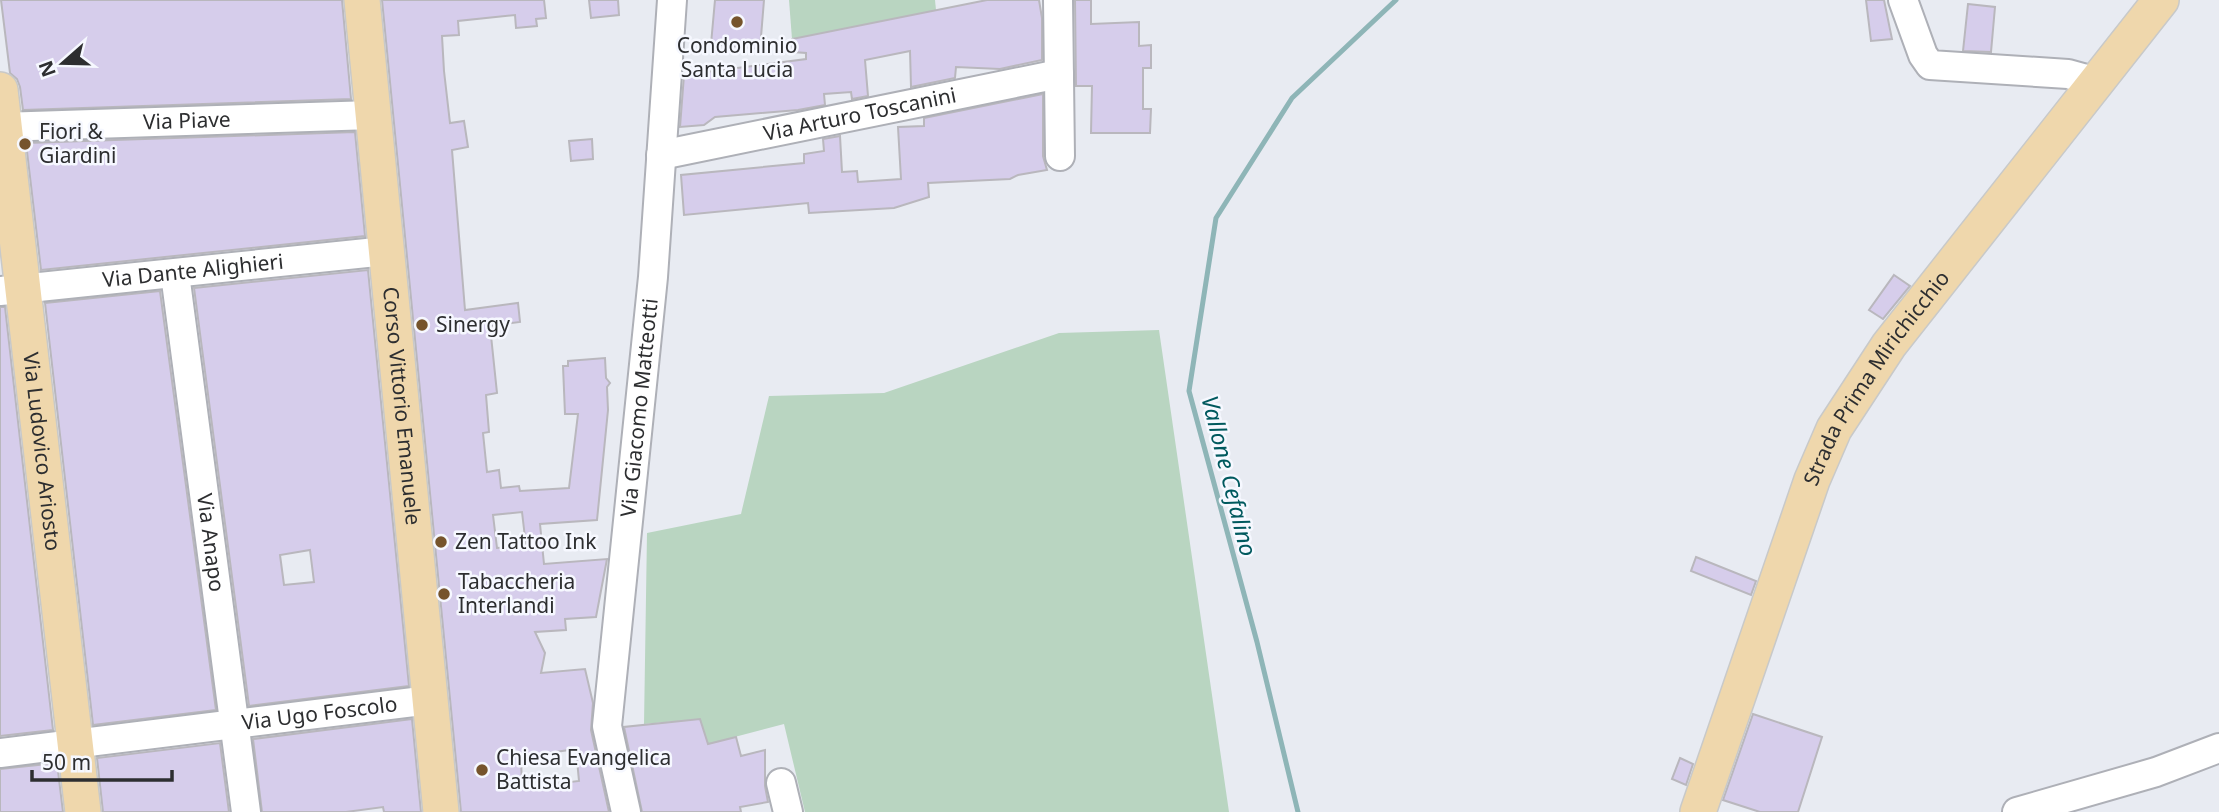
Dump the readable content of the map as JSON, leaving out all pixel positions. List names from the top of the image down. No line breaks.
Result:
{"streets":{"main road":["Strada Prima Mirichicchio","Corso Vittorio Emanuele","Via Ludovico Ariosto"],"street":["Via Arturo Toscanini","Via Piave","Via Dante Alighieri","Via Giacomo Matteotti","Via Anapo","Via Ugo Foscolo"]},"crossings":[["Via Arturo Toscanini","Via Giacomo Matteotti"],["Via Piave","Corso Vittorio Emanuele"],["Via Piave","Via Ludovico Ariosto"],["Via Dante Alighieri","Corso Vittorio Emanuele"],["Via Dante Alighieri","Via Ludovico Ariosto"],["Via Dante Alighieri","Via Anapo"],["Corso Vittorio Emanuele","Via Ugo Foscolo"],["Via Ludovico Ariosto","Via Ugo Foscolo"],["Via Anapo","Via Ugo Foscolo"]],"water":["Vallone Cefalino"],"places":["Condominio Santa Lucia","Fiori & Giardini","Sinergy","Zen Tattoo Ink","Tabaccheria Interlandi","Chiesa Evangelica Battista"],"scale_bar":"50 m","north":"left"}
